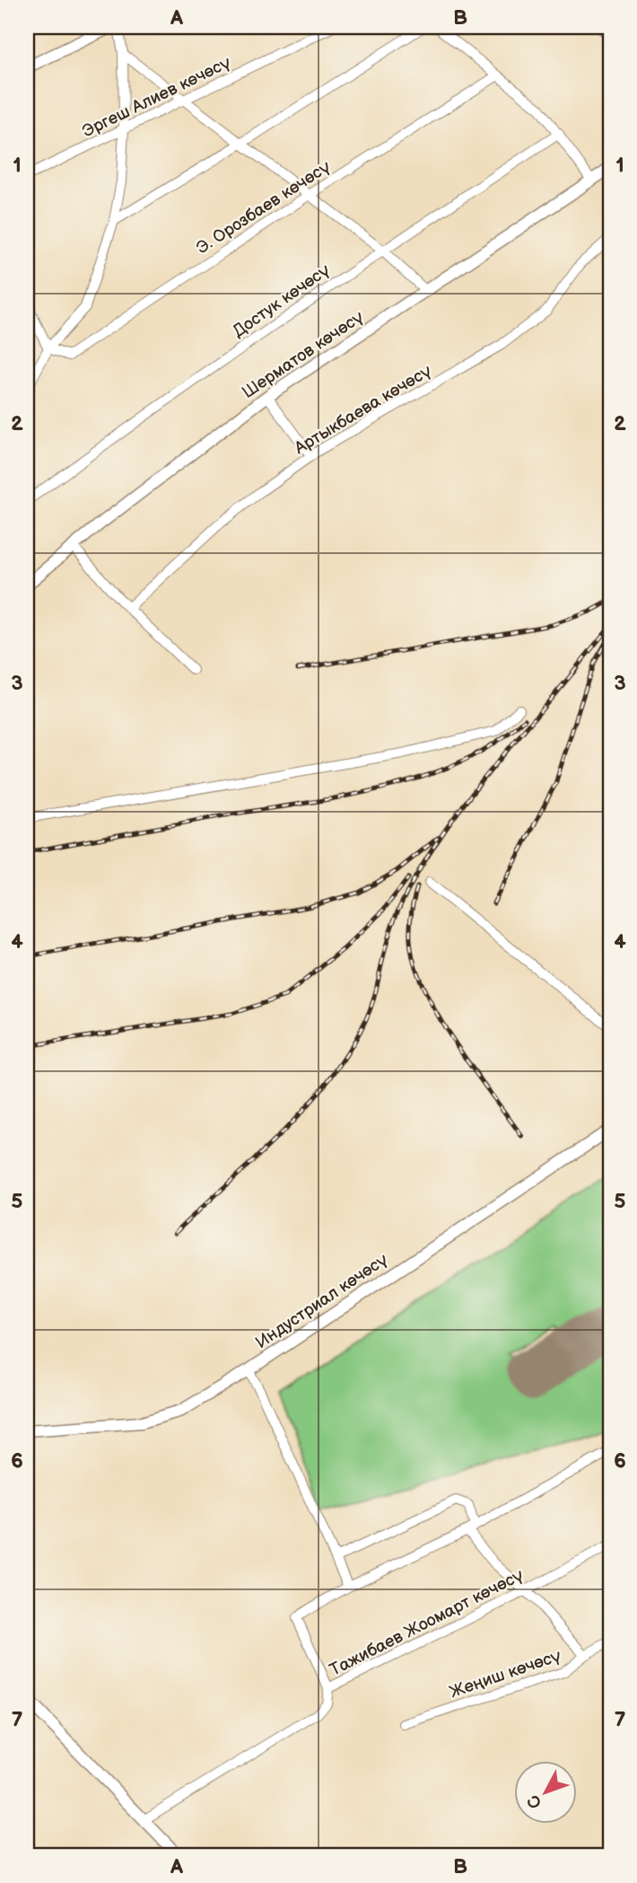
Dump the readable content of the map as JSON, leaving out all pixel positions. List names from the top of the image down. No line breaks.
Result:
{"streets":{"main road":["Шерматов көчөсү","Индустриал көчөсү"],"street":["Эргеш Алиев көчөсү","Э. Орозбаев көчөсү","Достук көчөсү","Артыкбаева көчөсү","Тажибаев Жоомарт көчөсү","Жеңиш көчөсү"]},"north":"bottom left","grid":{"columns":["A","B"],"rows":["1","2","3","4","5","6","7"]}}
